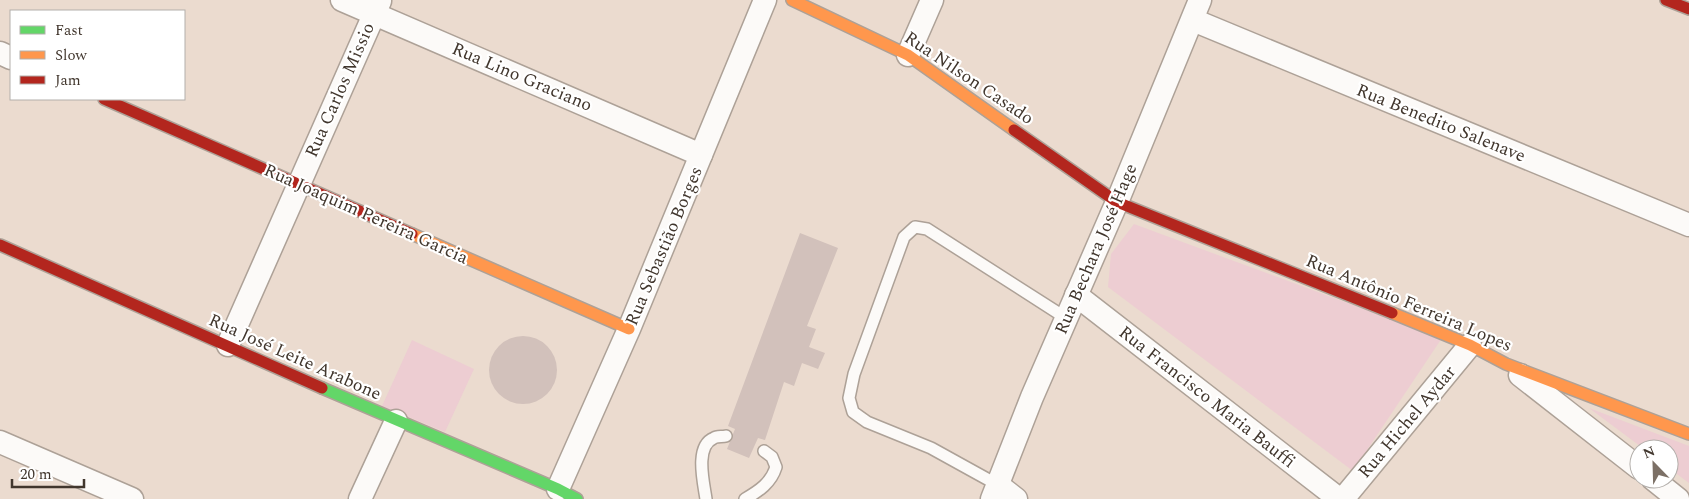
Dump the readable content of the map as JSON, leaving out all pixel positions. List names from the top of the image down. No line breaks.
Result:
{"streets":{"street":["Rua Lino Graciano","Rua Nilson Casado","Rua Carlos Missio","Rua Benedito Salenave","Rua Joaquim Pereira Garcia","Rua Sebastião Borges","Rua Bechara José Hage","Rua Antônio Ferreira Lopes","Rua José Leite Arabone","Rua Francisco Maria Bauffi","Rua Hichel Aydar"]},"crossings":[["Rua Lino Graciano","Rua Carlos Missio"],["Rua Lino Graciano","Rua Sebastião Borges"],["Rua Nilson Casado","Rua Bechara José Hage"],["Rua Nilson Casado","Rua Antônio Ferreira Lopes"],["Rua Carlos Missio","Rua Joaquim Pereira Garcia"],["Rua Carlos Missio","Rua José Leite Arabone"],["Rua Benedito Salenave","Rua Bechara José Hage"],["Rua Joaquim Pereira Garcia","Rua Sebastião Borges"],["Rua Sebastião Borges","Rua José Leite Arabone"],["Rua Bechara José Hage","Rua Antônio Ferreira Lopes"],["Rua Bechara José Hage","Rua Francisco Maria Bauffi"],["Rua Antônio Ferreira Lopes","Rua Hichel Aydar"]],"legend":["Fast","Slow","Jam"],"scale_bar":"20 m","north":"top left"}
